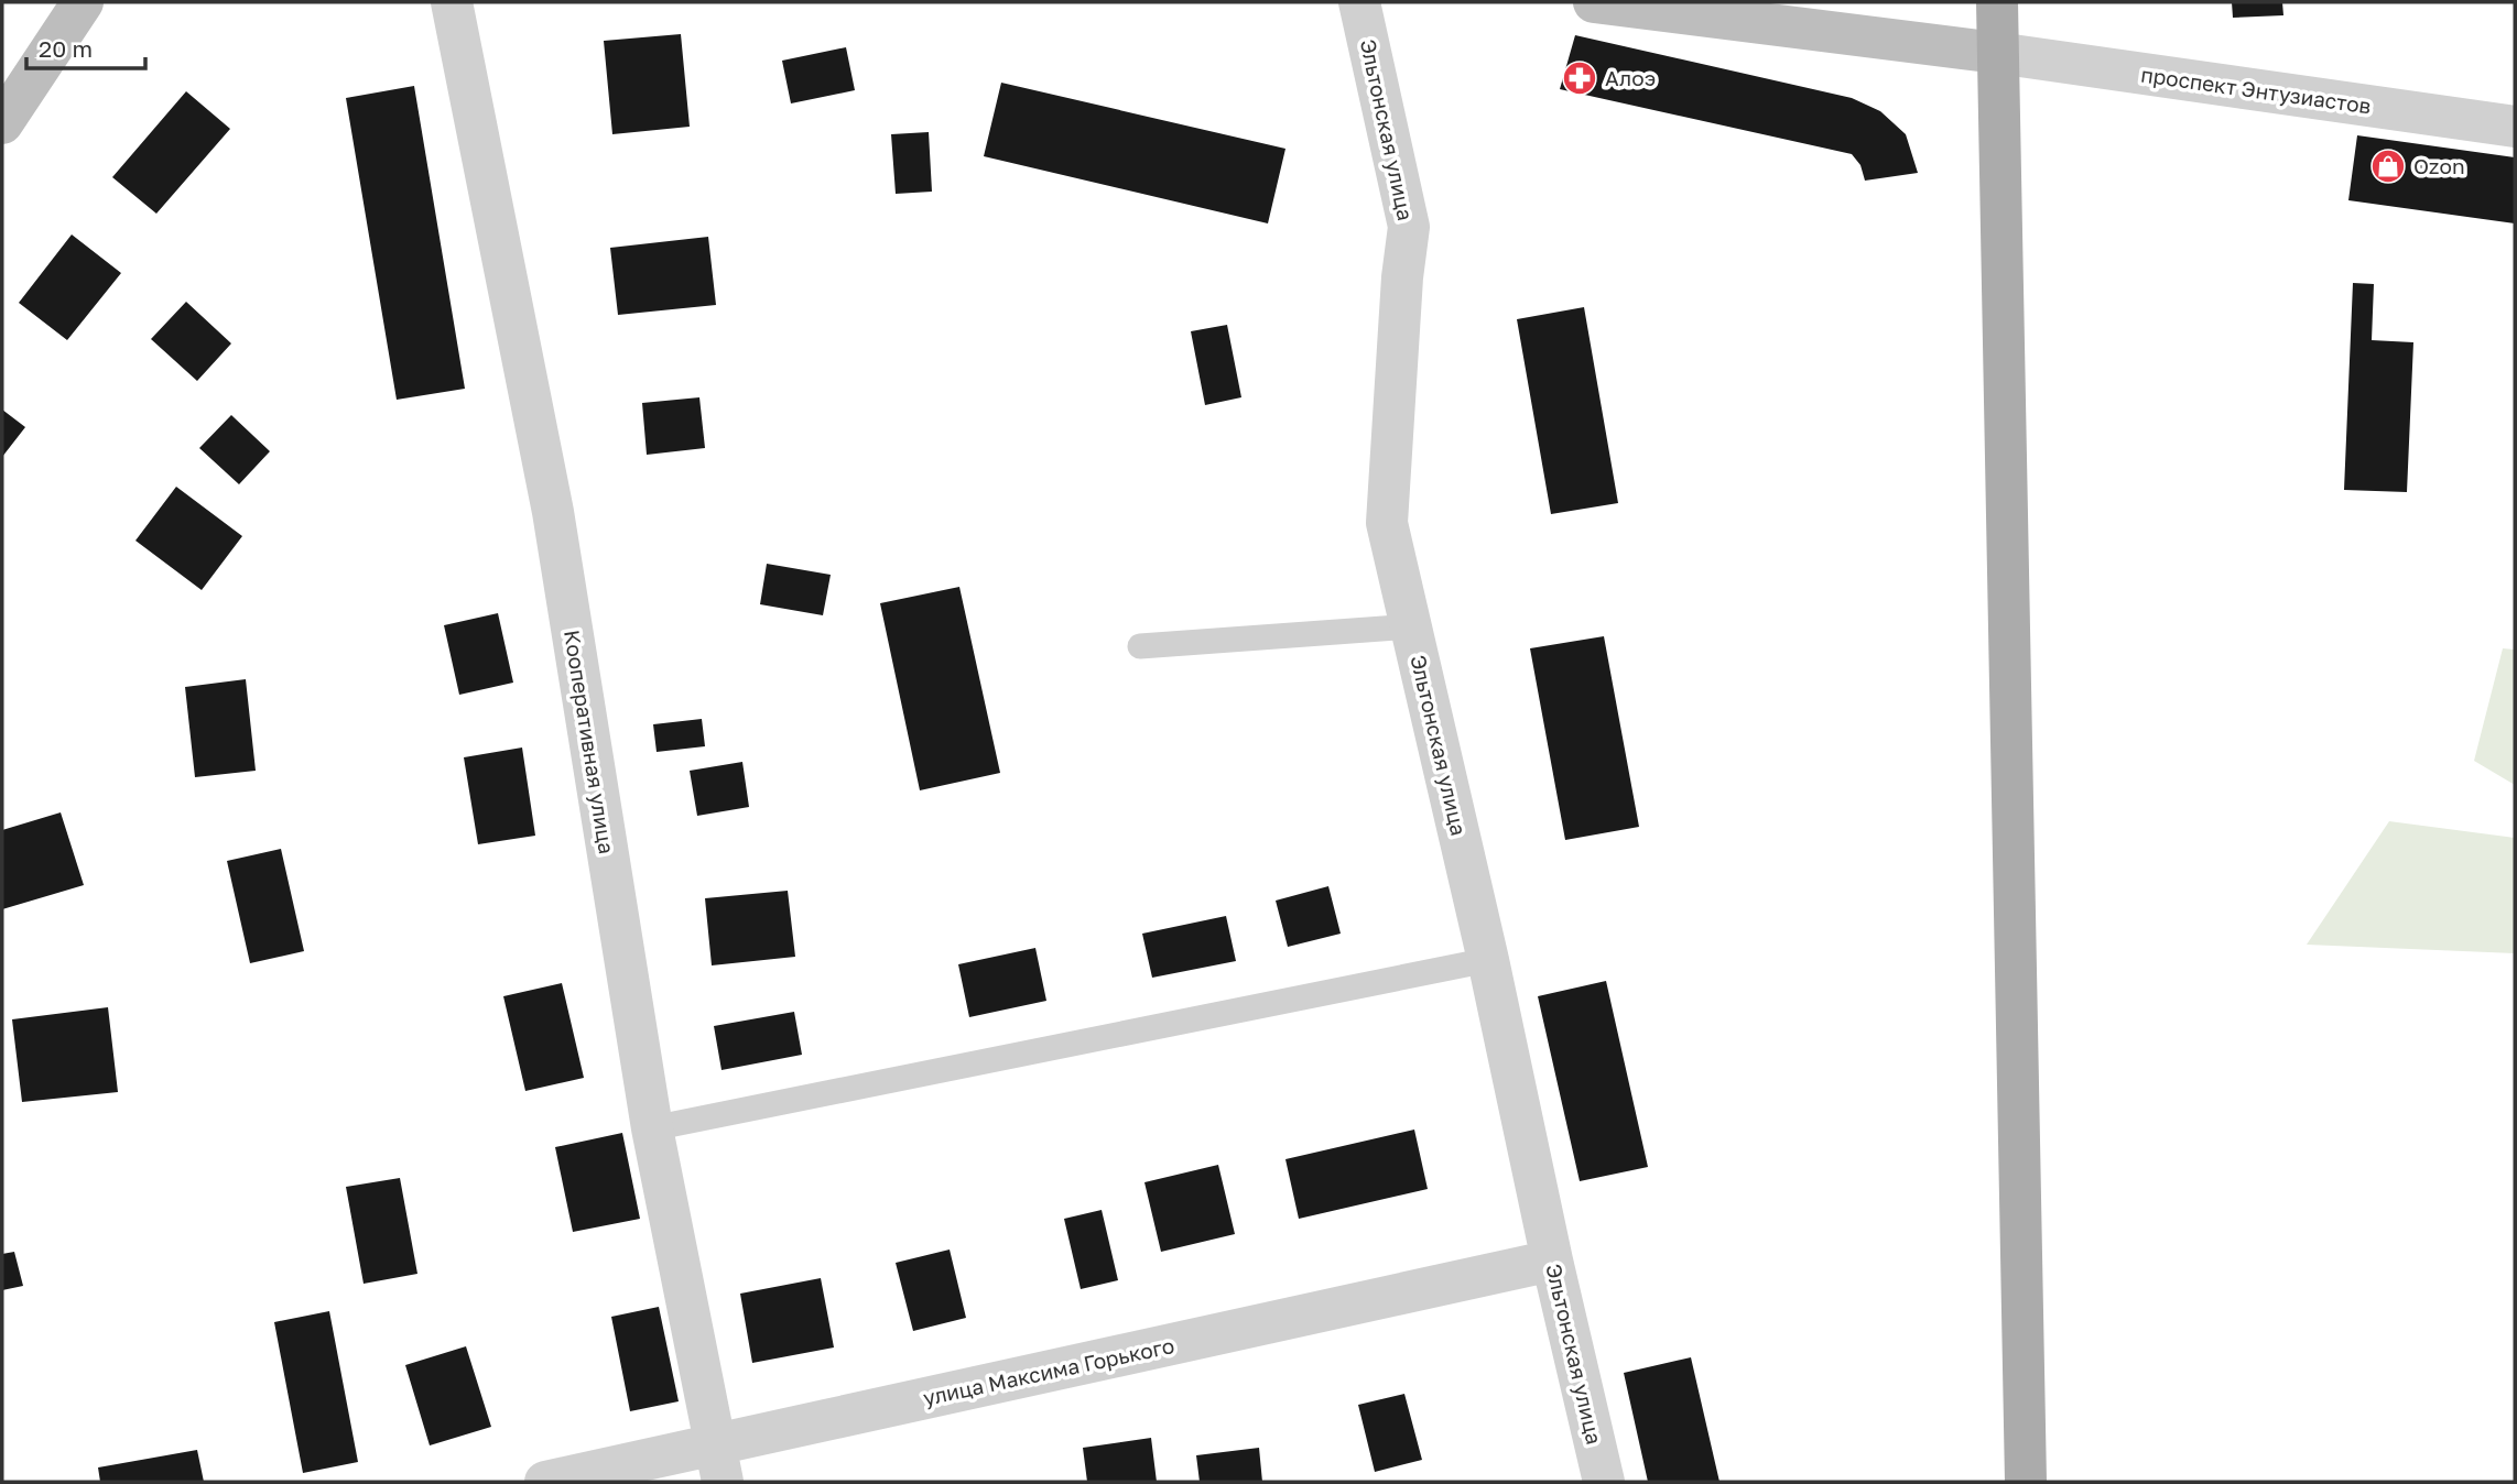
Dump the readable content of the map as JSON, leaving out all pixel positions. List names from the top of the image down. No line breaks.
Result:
{"streets":{"street":["проспект Энтузиастов","Эльтонская улица","Кооперативная улица","улица Максима Горького"]},"crossings":[["Эльтонская улица","улица Максима Горького"],["Кооперативная улица","улица Максима Горького"]],"places":{"pharmacy":["Алоэ"],"shop":["Ozon"]},"scale_bar":"20 m"}
